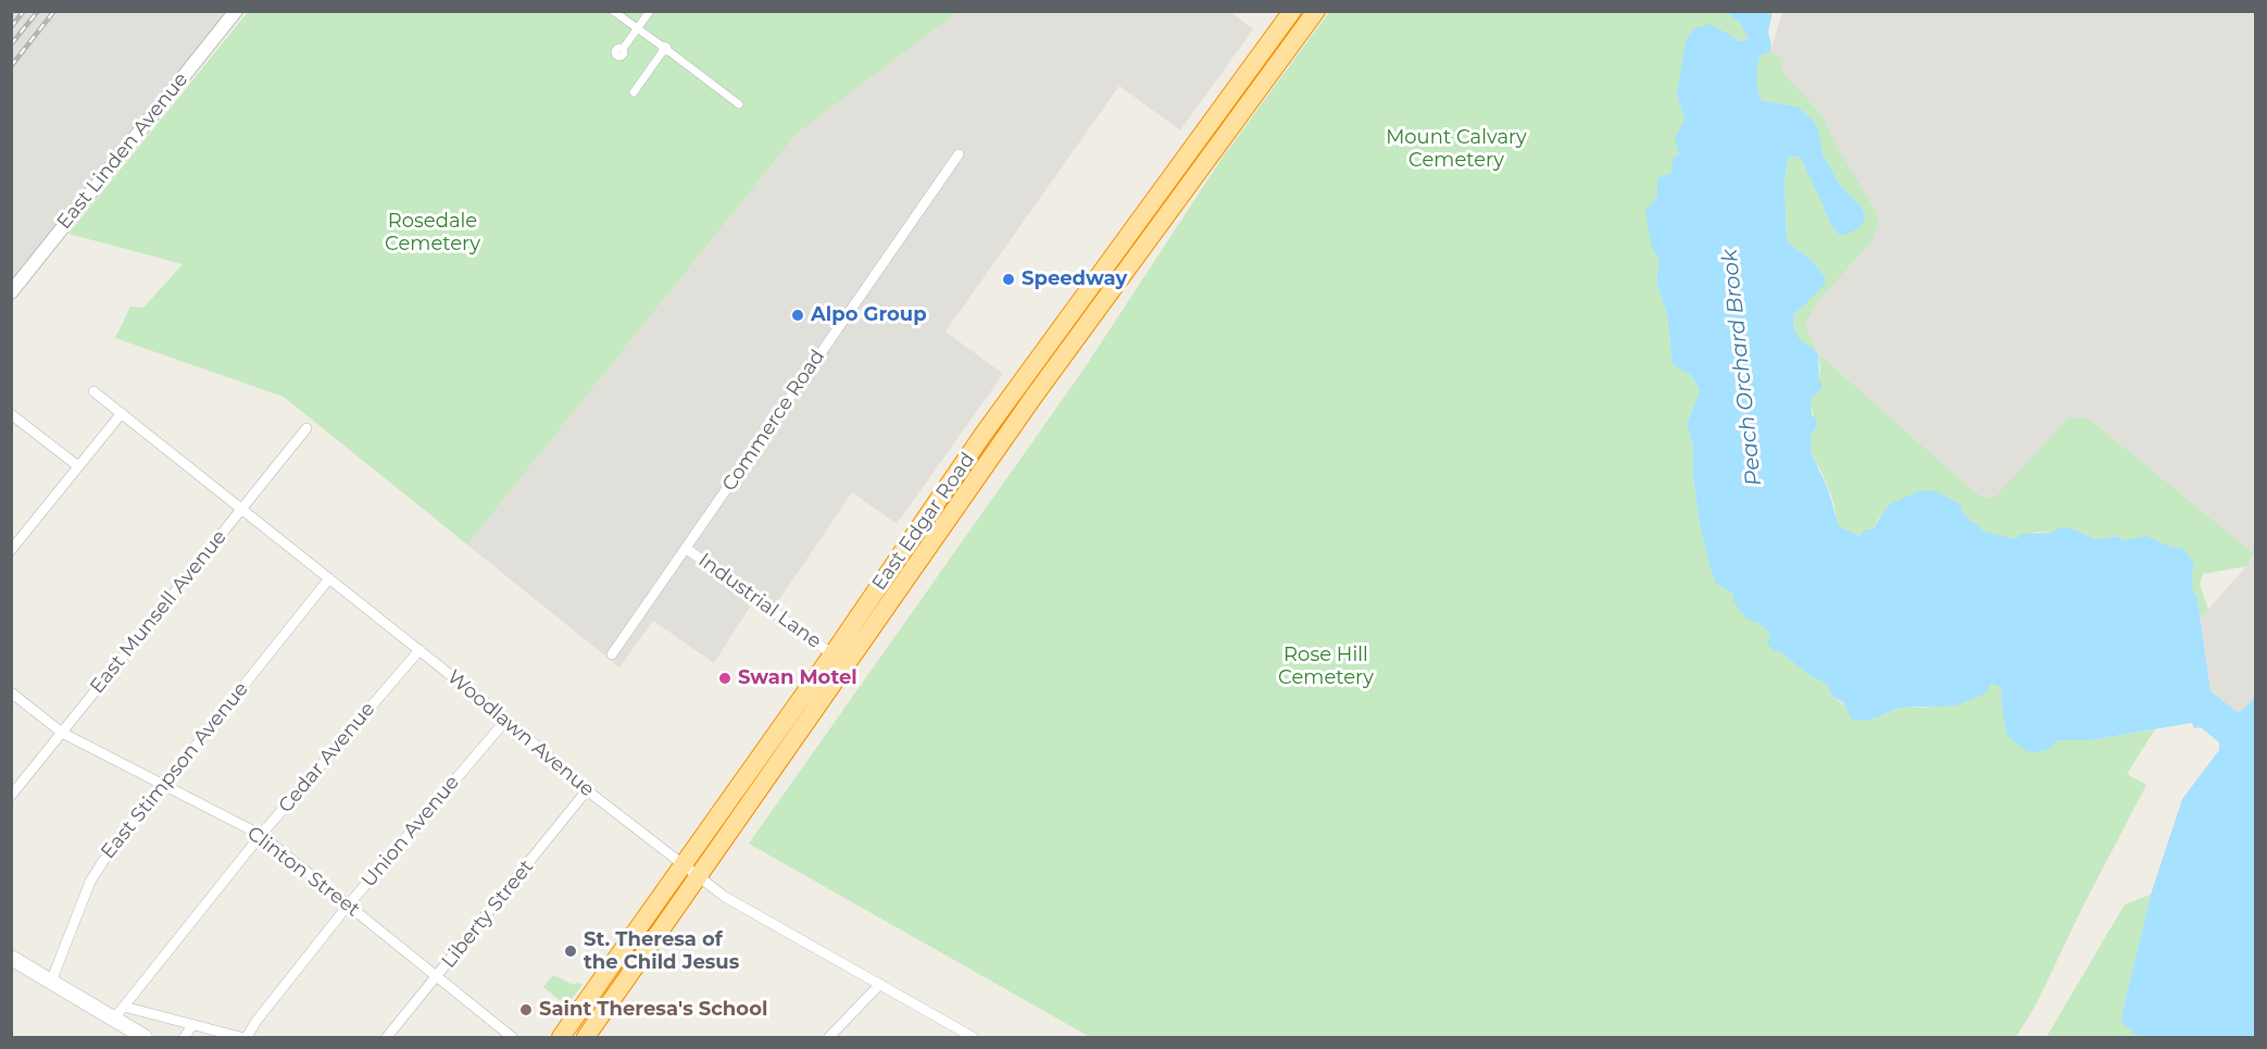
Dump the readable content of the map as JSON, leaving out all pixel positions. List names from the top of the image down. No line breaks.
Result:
{"streets":{"highway":["East Edgar Road"],"street":["East Linden Avenue","Commerce Road","Industrial Lane","East Munsell Avenue","Woodlawn Avenue","Cedar Avenue","East Stimpson Avenue","Union Avenue","Clinton Street","Liberty Street"]},"crossings":[["Commerce Road","Industrial Lane"],["East Edgar Road","Industrial Lane"],["East Edgar Road","Woodlawn Avenue"],["East Munsell Avenue","Woodlawn Avenue"],["East Munsell Avenue","Clinton Street"],["Woodlawn Avenue","Cedar Avenue"],["Woodlawn Avenue","East Stimpson Avenue"],["Woodlawn Avenue","Union Avenue"],["Woodlawn Avenue","Liberty Street"],["Cedar Avenue","Clinton Street"],["East Stimpson Avenue","Clinton Street"],["Union Avenue","Clinton Street"],["Clinton Street","Liberty Street"]],"water":["Peach Orchard Brook"],"parks":["Mount Calvary Cemetery","Rosedale Cemetery","Rose Hill Cemetery"],"places":["Speedway","Alpo Group","Swan Motel","St. Theresa of the Child Jesus","Saint Theresa's School"]}
